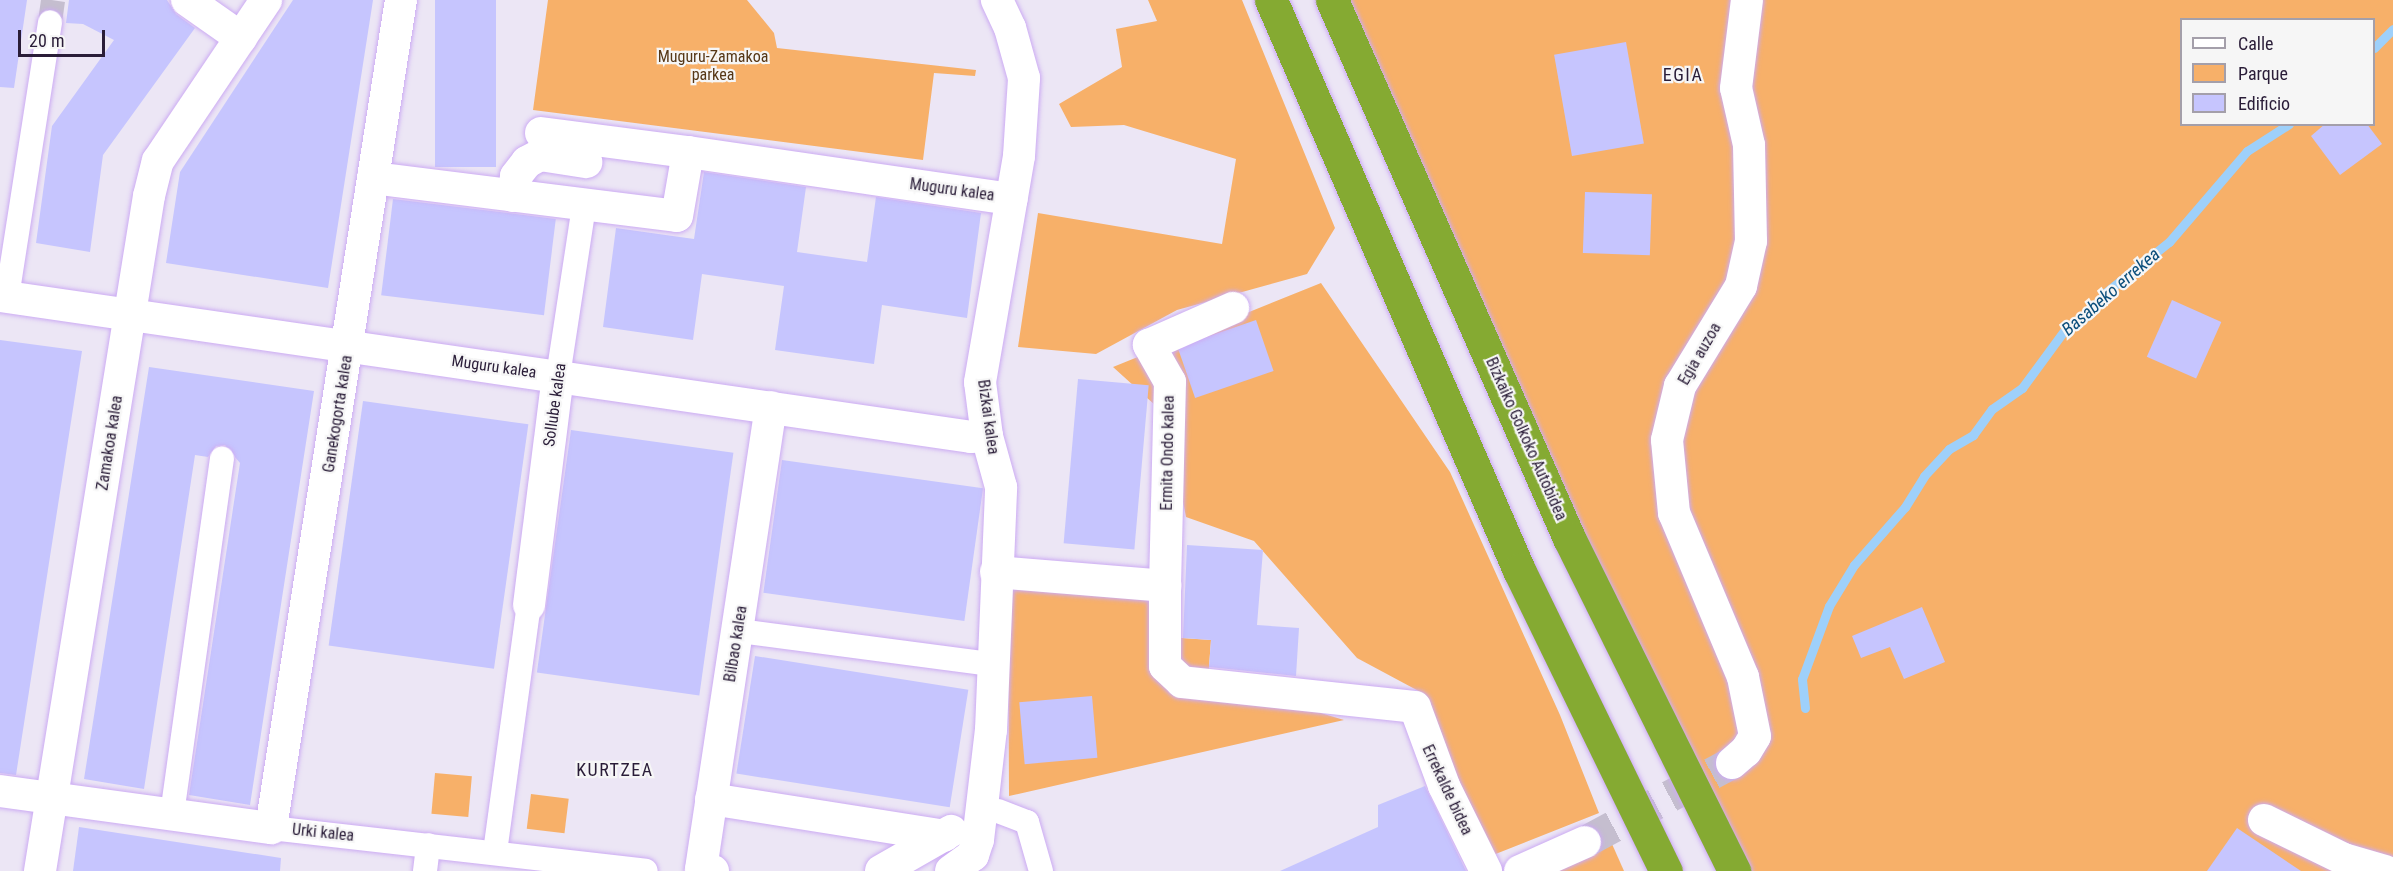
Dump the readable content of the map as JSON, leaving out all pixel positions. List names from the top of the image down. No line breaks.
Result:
{"streets":{"highway":["Bizkaiko Golkoko Autobidea"],"street":["Muguru kalea","Egia auzoa","Sollube kalea","Ganekogorta kalea","Bizkai kalea","Zamakoa kalea","Ermita Ondo kalea","Bilbao kalea","Errekalde bidea","Urki kalea"]},"crossings":[["Muguru kalea","Sollube kalea"],["Muguru kalea","Ganekogorta kalea"],["Muguru kalea","Bizkai kalea"],["Muguru kalea","Zamakoa kalea"],["Muguru kalea","Bilbao kalea"],["Ganekogorta kalea","Urki kalea"],["Zamakoa kalea","Urki kalea"],["Ermita Ondo kalea","Errekalde bidea"]],"districts":["EGIA","KURTZEA"],"water":["Basabeko errekea"],"parks":["Muguru-Zamakoa parkea"],"legend":["Calle","Parque","Edificio"],"scale_bar":"20 m"}
